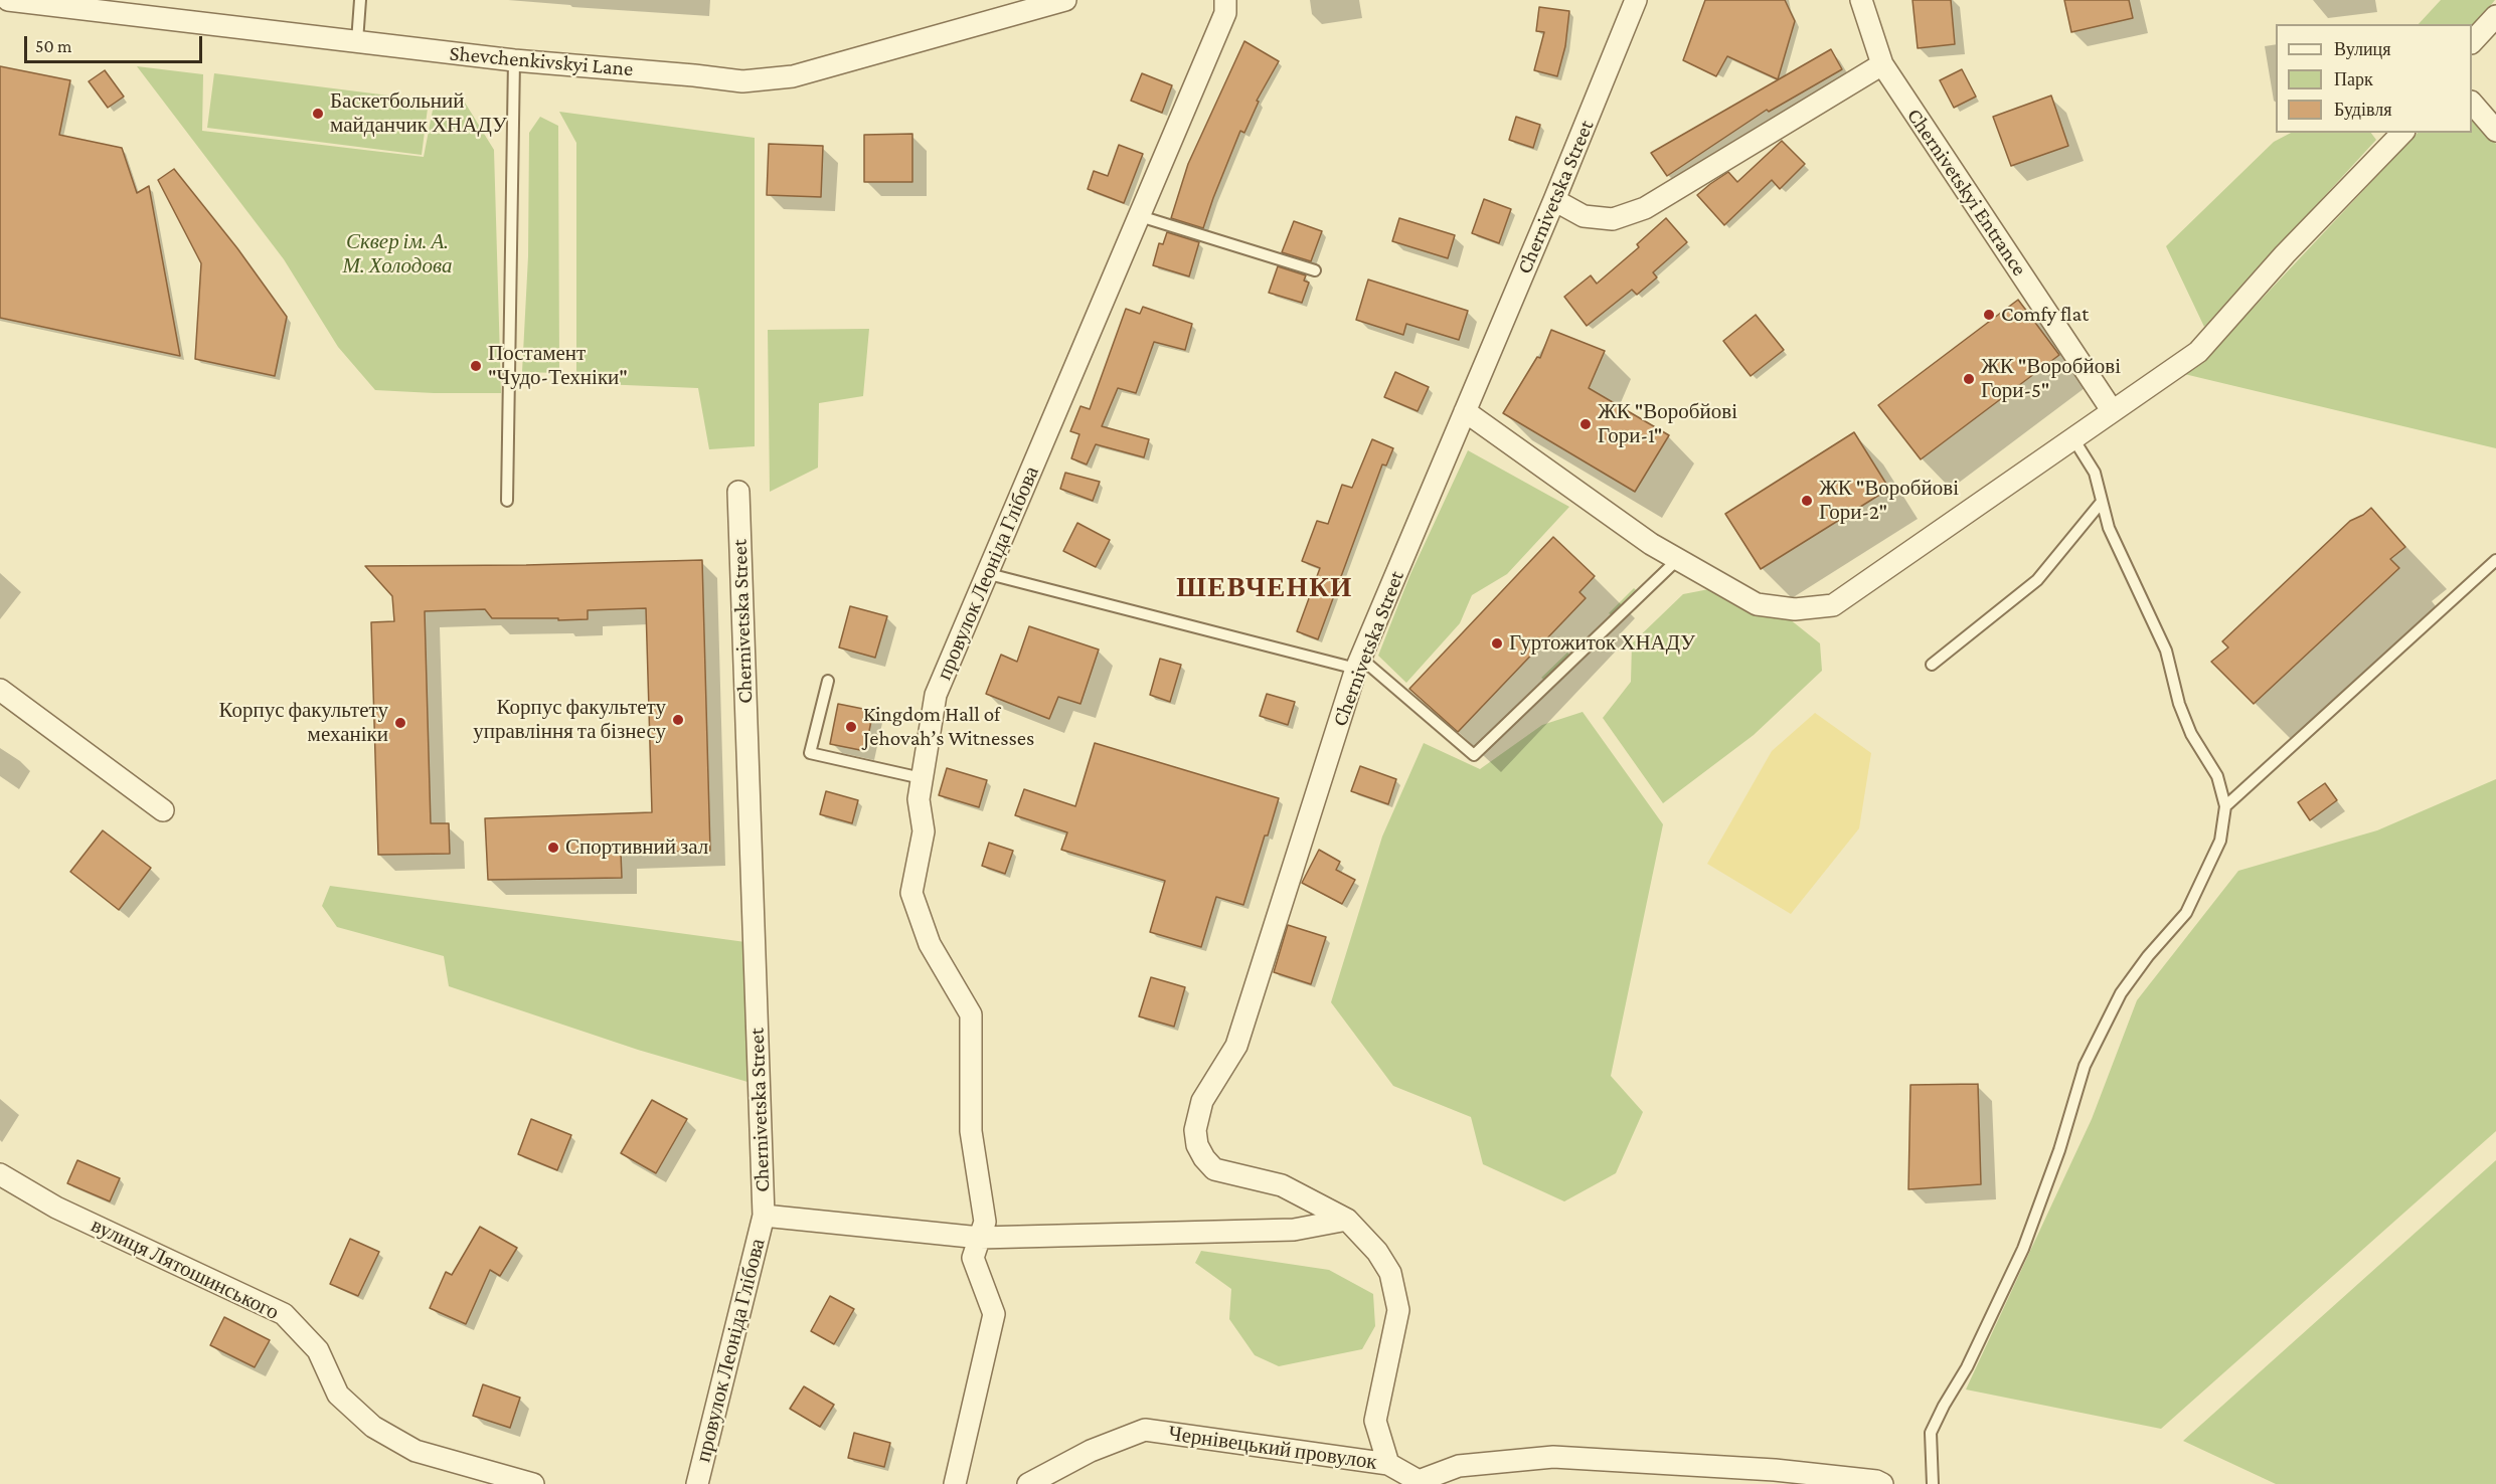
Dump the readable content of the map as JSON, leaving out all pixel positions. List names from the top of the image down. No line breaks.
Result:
{"streets":{"street":["Shevchenkivskyi Lane","Chernivetskyi Entrance","Chernivetska Street","провулок Леоніда Глібова","вулиця Лятошинського","Чернівецький провулок"]},"crossings":[["Chernivetska Street","провулок Леоніда Глібова"],["Chernivetska Street","Чернівецький провулок"]],"districts":["ШЕВЧЕНКИ"],"parks":["Сквер ім. А. М. Холодова"],"places":["Баскетбольний майданчик ХНАДУ","Comfy flat","Постамент \"Чудо-Техніки\"","ЖК \"Воробйові Гори-5\"","ЖК \"Воробйові Гори-1\"","ЖК \"Воробйові Гори-2\"","Гуртожиток ХНАДУ","Корпус факультету управління та бізнесу","Корпус факультету механіки","Kingdom Hall of Jehovah’s Witnesses","Спортивний зал"],"legend":["Вулиця","Парк","Будівля"],"scale_bar":"50 m"}
